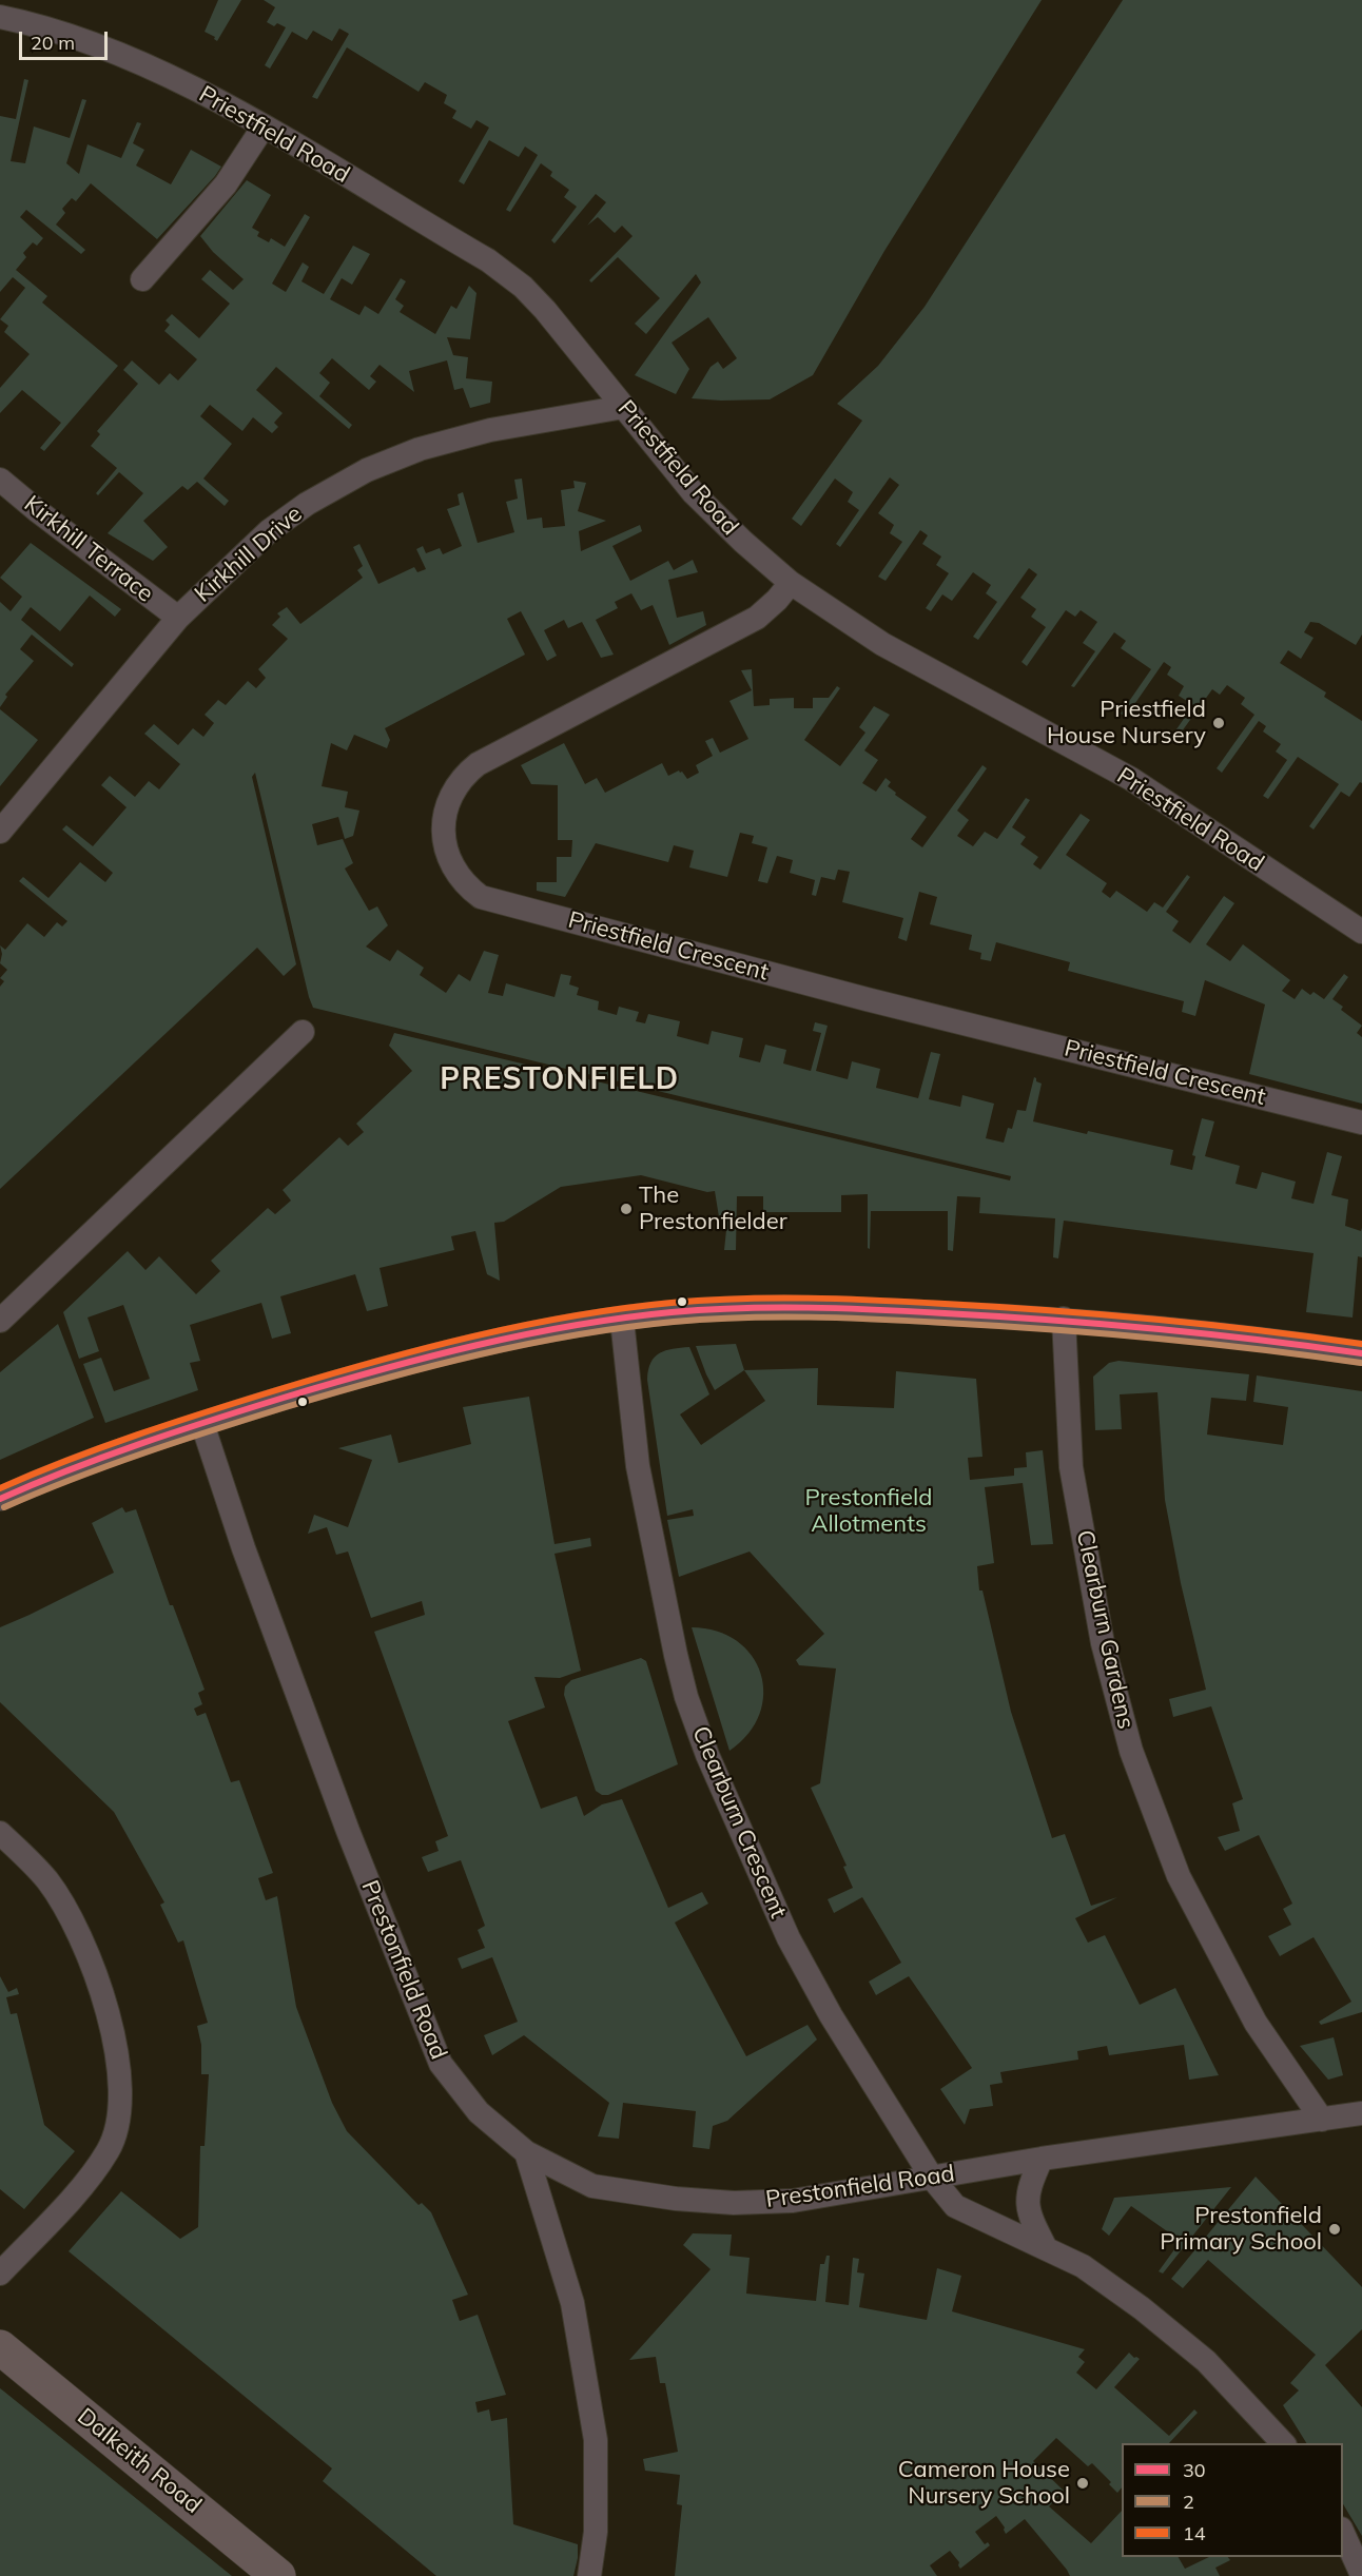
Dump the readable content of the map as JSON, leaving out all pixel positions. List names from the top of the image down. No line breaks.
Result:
{"streets":{"main road":["Dalkeith Road"],"street":["Priestfield Road","Kirkhill Terrace","Kirkhill Drive","Priestfield Crescent","Clearburn Gardens","Clearburn Crescent","Prestonfield Road"]},"crossings":[["Priestfield Road","Kirkhill Drive"],["Priestfield Road","Priestfield Crescent"],["Kirkhill Terrace","Kirkhill Drive"],["Clearburn Gardens","Prestonfield Road"],["Clearburn Crescent","Prestonfield Road"]],"districts":["PRESTONFIELD"],"parks":["Prestonfield Allotments"],"places":["Priestfield House Nursery","The Prestonfielder","Prestonfield Primary School","Cameron House Nursery School"],"lines":["transit line 14","transit line 30","transit line 2"],"legend":["30","2","14"],"scale_bar":"20 m"}
